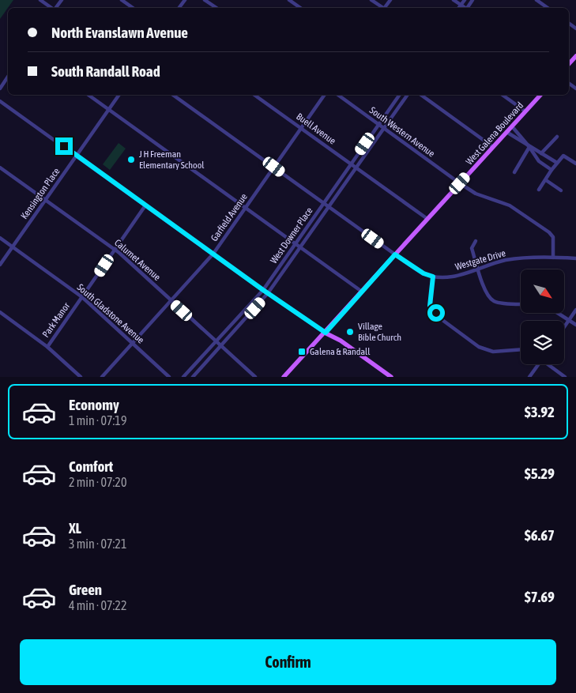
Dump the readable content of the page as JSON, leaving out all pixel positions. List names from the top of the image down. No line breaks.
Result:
{"streets":{"main road":["West Galena Boulevard"],"street":["Buell Avenue","South Western Avenue","Kensington Place","Garfield Avenue","West Downer Place","Calumet Avenue","Westgate Drive","South Gladstone Avenue","Park Manor"]},"crossings":[["Buell Avenue","West Galena Boulevard"],["Buell Avenue","Garfield Avenue"],["Buell Avenue","West Downer Place"],["South Western Avenue","West Galena Boulevard"],["South Western Avenue","West Downer Place"],["South Western Avenue","Westgate Drive"],["West Galena Boulevard","Westgate Drive"],["Kensington Place","Calumet Avenue"],["Kensington Place","South Gladstone Avenue"],["Garfield Avenue","Calumet Avenue"],["Garfield Avenue","Westgate Drive"],["Garfield Avenue","South Gladstone Avenue"],["West Downer Place","Calumet Avenue"],["West Downer Place","Westgate Drive"],["Calumet Avenue","Park Manor"],["South Gladstone Avenue","Park Manor"]],"places":{"other":["J H Freeman Elementary School","Village Bible Church"],"transit":["Galena & Randall"]},"north":"bottom right","page":{"banner":["North Evanslawn Avenue","South Randall Road"],"list":[{"name":"Economy","note":"1 min · 07:19","value":"$3.92"},{"name":"Comfort","note":"2 min · 07:20","value":"$5.29"},{"name":"XL","note":"3 min · 07:21","value":"$6.67"},{"name":"Green","note":"4 min · 07:22","value":"$7.69"}],"buttons":"Confirm"}}
